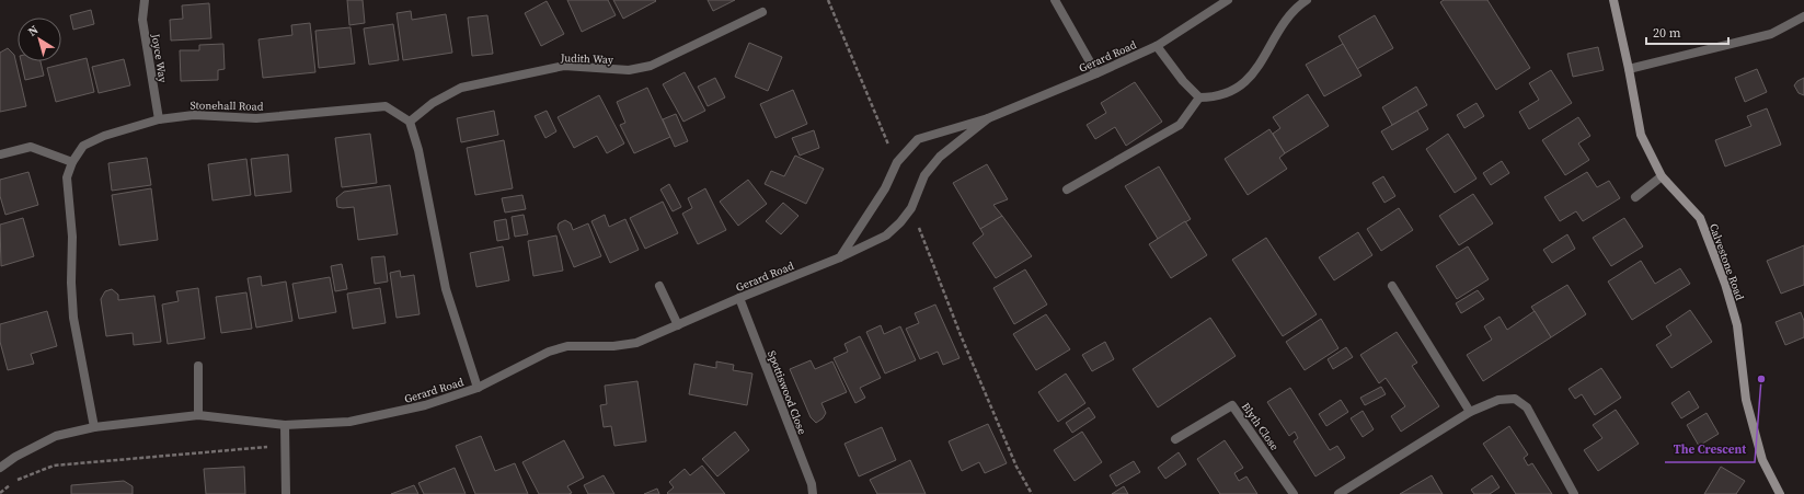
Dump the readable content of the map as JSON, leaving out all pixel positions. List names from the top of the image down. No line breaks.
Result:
{"streets":{"street":["Gerard Road","Joyce Way","Judith Way","Stonehall Road","Calvestone Road","Spottiswood Close","Blyth Close"]},"crossings":[["Gerard Road","Stonehall Road"],["Gerard Road","Spottiswood Close"],["Joyce Way","Stonehall Road"],["Judith Way","Stonehall Road"]],"places":["The Crescent"],"scale_bar":"20 m","north":"top left"}
